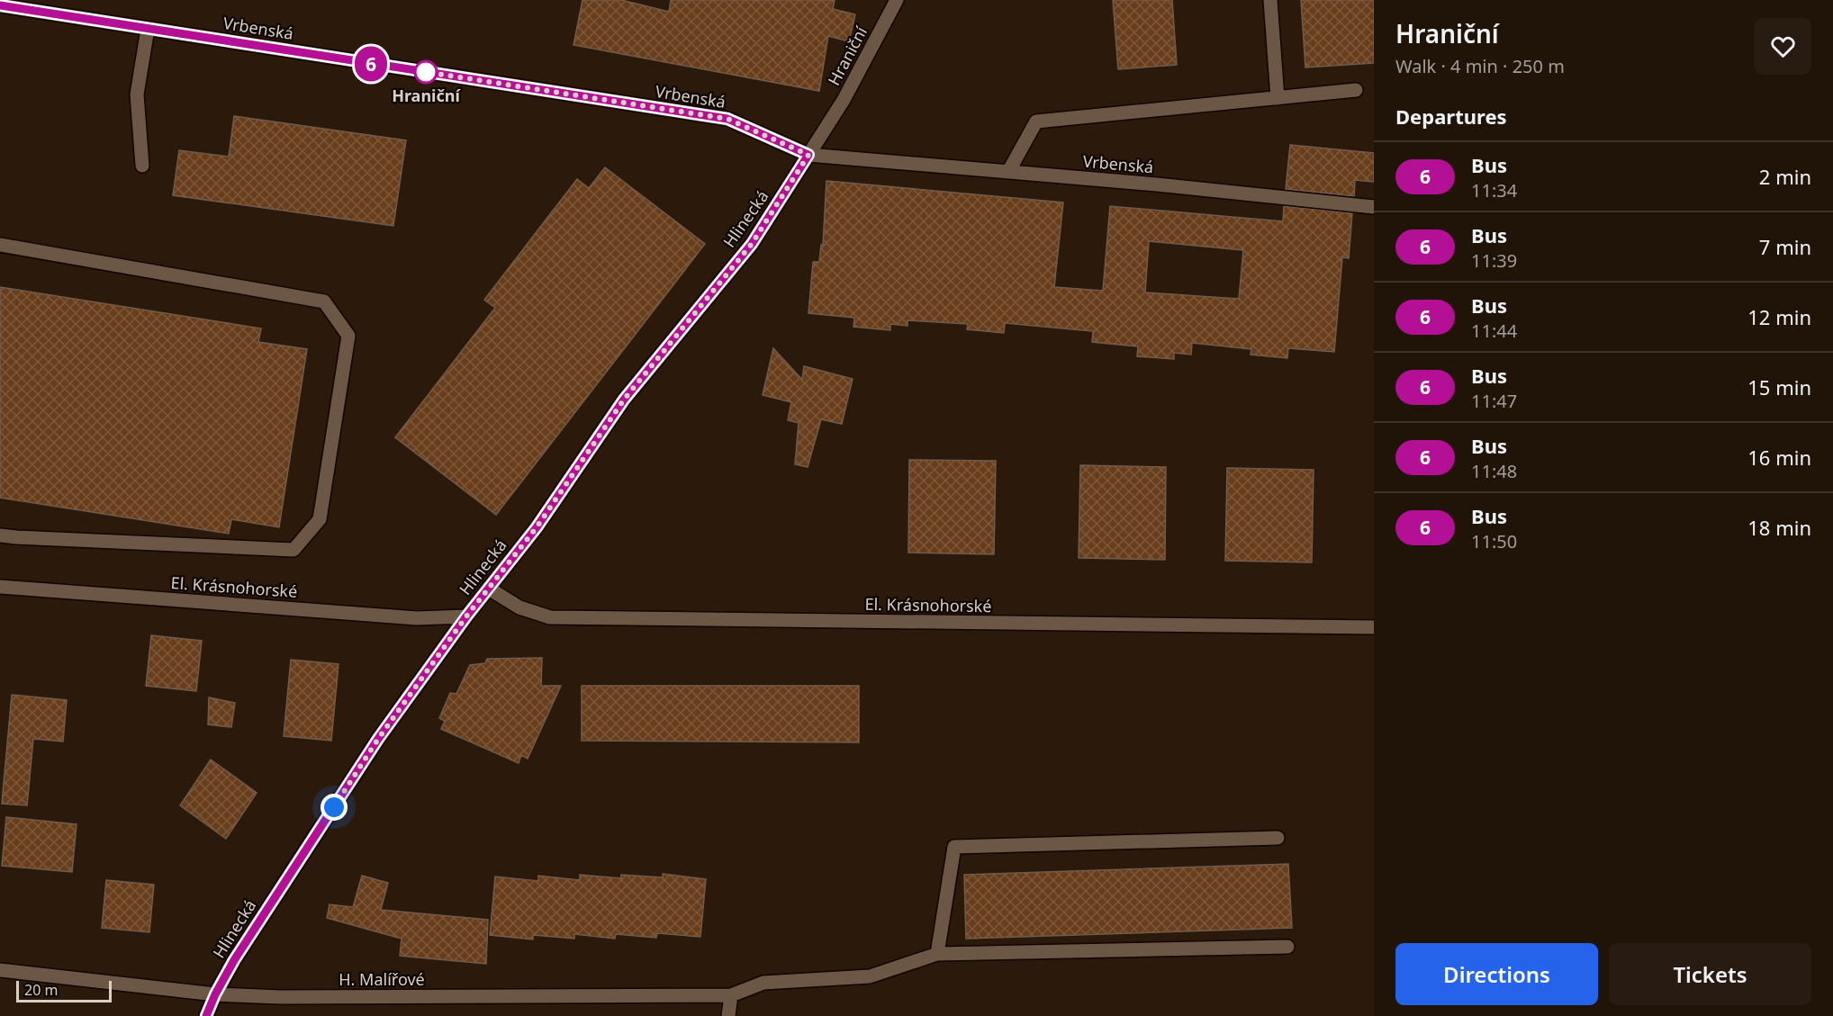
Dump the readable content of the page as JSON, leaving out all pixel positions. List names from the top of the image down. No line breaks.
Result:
{"streets":{"street":["Vrbenská","Hraniční","Hlinecká","El. Krásnohorské","H. Malířové"]},"crossings":[["Vrbenská","Hraniční"],["Vrbenská","Hlinecká"],["Hraniční","Hlinecká"],["Hlinecká","El. Krásnohorské"],["Hlinecká","H. Malířové"]],"places":["Hraniční"],"lines":["bus line 6"],"scale_bar":"20 m","page":{"on_map":"6","heading":[["Hraniční","Walk · 4 min · 250 m"],"Departures"],"list":[{"mark":"6","name":"Bus","note":"11:34","value":"2 min"},{"mark":"6","name":"Bus","note":"11:39","value":"7 min"},{"mark":"6","name":"Bus","note":"11:44","value":"12 min"},{"mark":"6","name":"Bus","note":"11:47","value":"15 min"},{"mark":"6","name":"Bus","note":"11:48","value":"16 min"},{"mark":"6","name":"Bus","note":"11:50","value":"18 min"}],"buttons":["Directions","Tickets"],"scale":"20 m"}}
